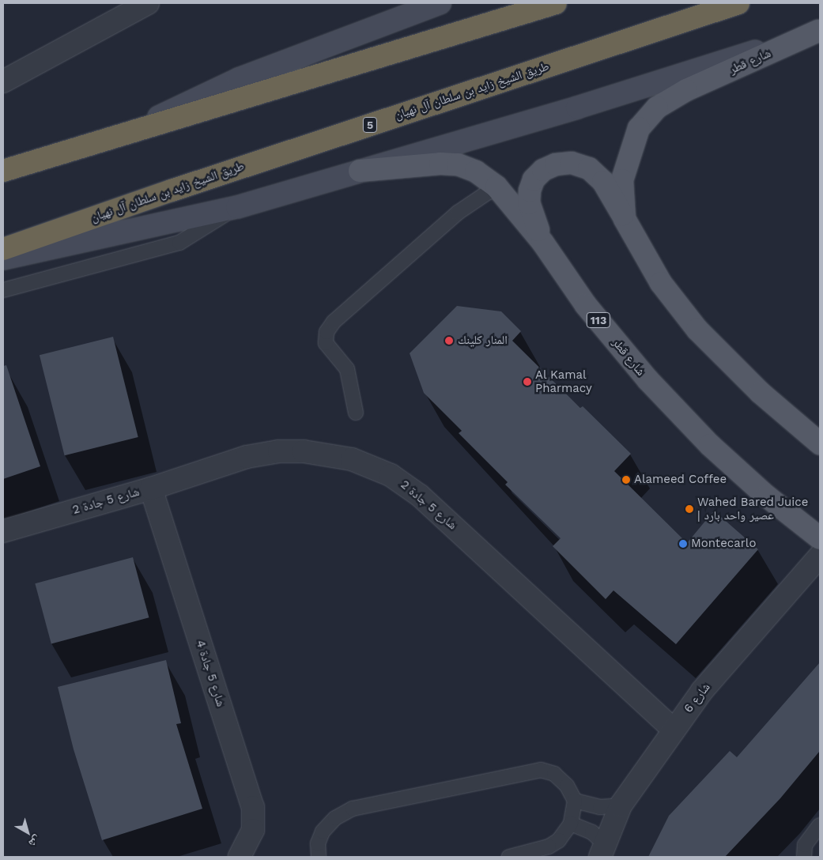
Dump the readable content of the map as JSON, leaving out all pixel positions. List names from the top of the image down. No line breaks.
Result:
{"streets":{"highway":["طريق الشيخ زايد بن سلطان آل نهيان","5"],"main road":["شارع قطر","113"],"street":["شارع 5 جادة 2","شارع 5 جادة 4","شارع 6"]},"crossings":[["شارع 5 جادة 2","شارع 5 جادة 4"],["شارع 5 جادة 2","شارع 6"]],"places":["المنار كلينك","Al Kamal Pharmacy","Alameed Coffee","Wahed Bared Juice | عصير واحد بارد","Montecarlo"],"north":"bottom right"}
